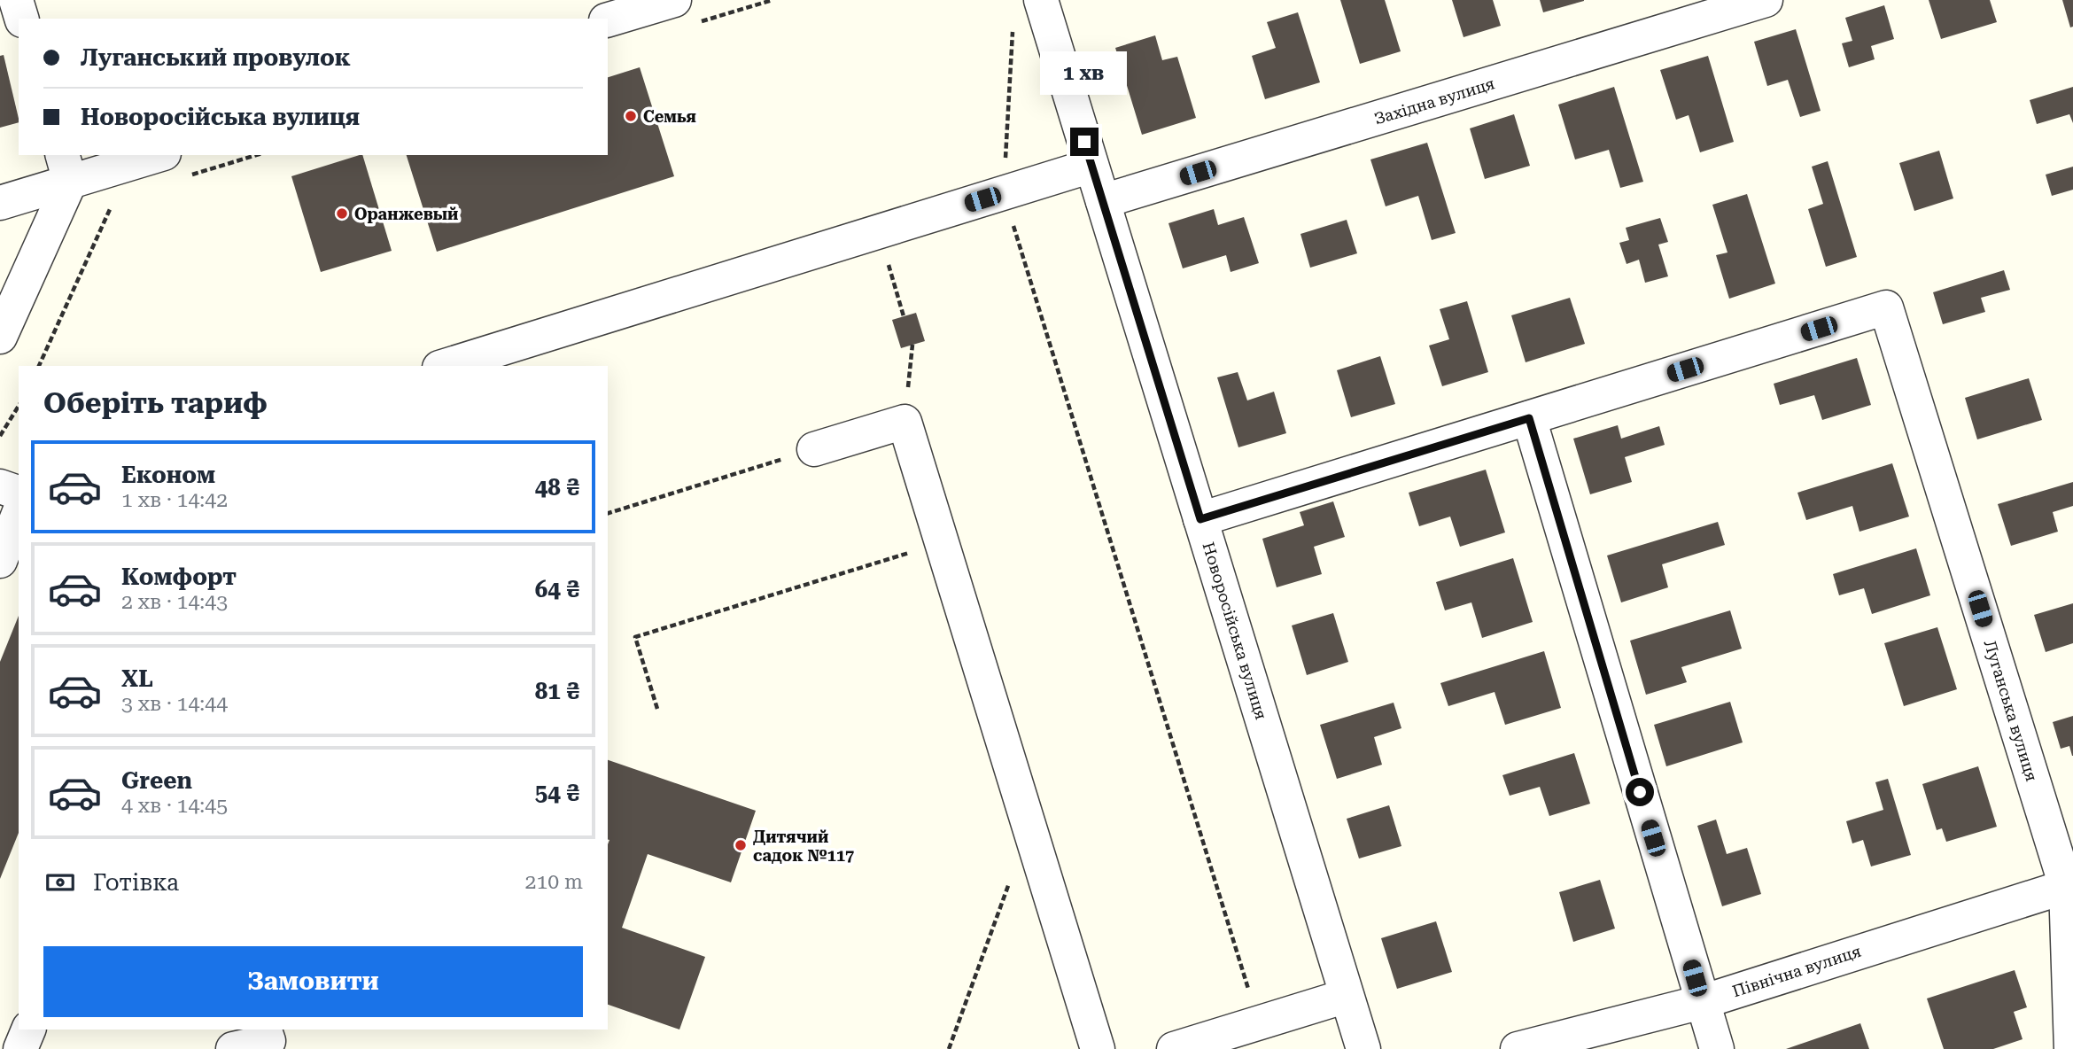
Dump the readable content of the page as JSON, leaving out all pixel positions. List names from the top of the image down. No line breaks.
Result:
{"streets":{"street":["Західна вулиця","Новоросійська вулиця","Луганська вулиця","Північна вулиця"]},"crossings":[["Західна вулиця","Новоросійська вулиця"],["Луганська вулиця","Північна вулиця"]],"places":["Семья","Оранжевый","Дитячий садок №117"],"page":{"banner":["Луганський провулок","Новоросійська вулиця"],"bubble":"1 хв","heading":"Оберіть тариф","list":[{"name":"Економ","note":"1 хв · 14:42","value":"48 ₴"},{"name":"Комфорт","note":"2 хв · 14:43","value":"64 ₴"},{"name":"XL","note":"3 хв · 14:44","value":"81 ₴"},{"name":"Green","note":"4 хв · 14:45","value":"54 ₴"}],"pay":["Готівка","210 m"],"buttons":"Замовити"}}
